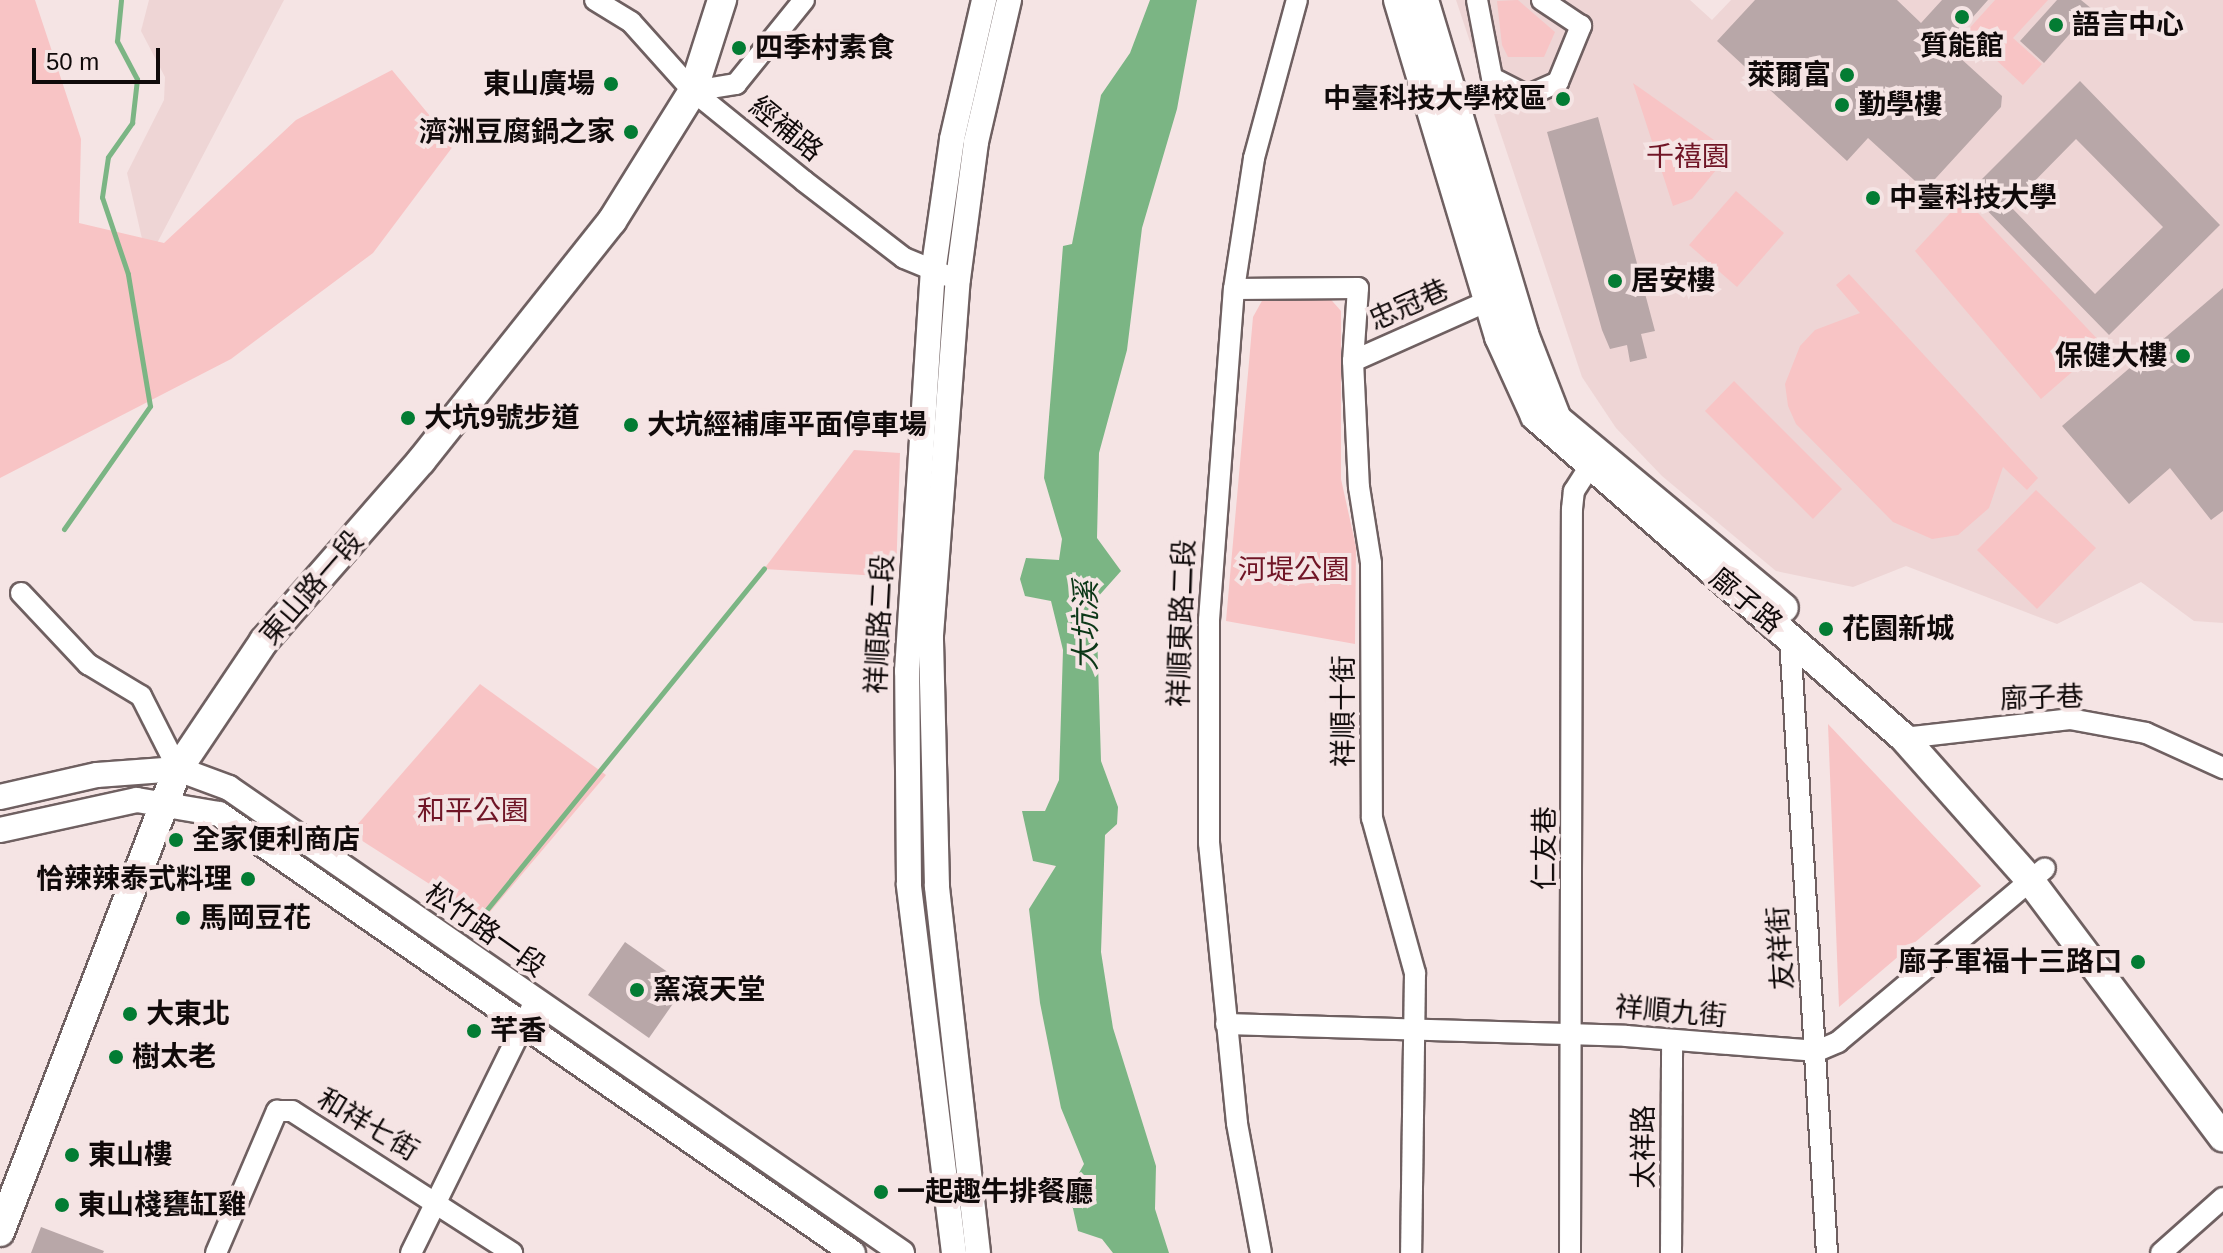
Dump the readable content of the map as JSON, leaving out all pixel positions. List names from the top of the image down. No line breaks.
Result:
{"streets":{"main road":["東山路一段","廍子路"],"street":["經補路","忠冠巷","祥順東路二段","祥順路二段","廍子巷","祥順十街","仁友巷","松竹路一段","友祥街","祥順九街","和祥七街","太祥路"]},"crossings":[["經補路","東山路一段"],["經補路","祥順路二段"],["忠冠巷","廍子路"],["忠冠巷","祥順十街"],["東山路一段","松竹路一段"],["廍子路","廍子巷"],["廍子路","仁友巷"],["廍子路","友祥街"],["祥順東路二段","祥順十街"],["祥順東路二段","祥順九街"],["祥順十街","祥順九街"],["仁友巷","祥順九街"],["友祥街","祥順九街"],["祥順九街","太祥路"]],"water":["大坑溪"],"parks":["千禧園","河堤公園","和平公園"],"places":["質能館","語言中心","四季村素食","萊爾富","東山廣場","中臺科技大學校區","勤學樓","濟洲豆腐鍋之家","中臺科技大學","居安樓","保健大樓","大坑9號步道","大坑經補庫平面停車場","花園新城","全家便利商店","恰辣辣泰式料理","馬岡豆花","廍子軍福十三路口","窯滾天堂","大東北","芊香","樹太老","東山樓","一起趣牛排餐廳","東山棧甕缸雞"],"scale_bar":"50 m"}
